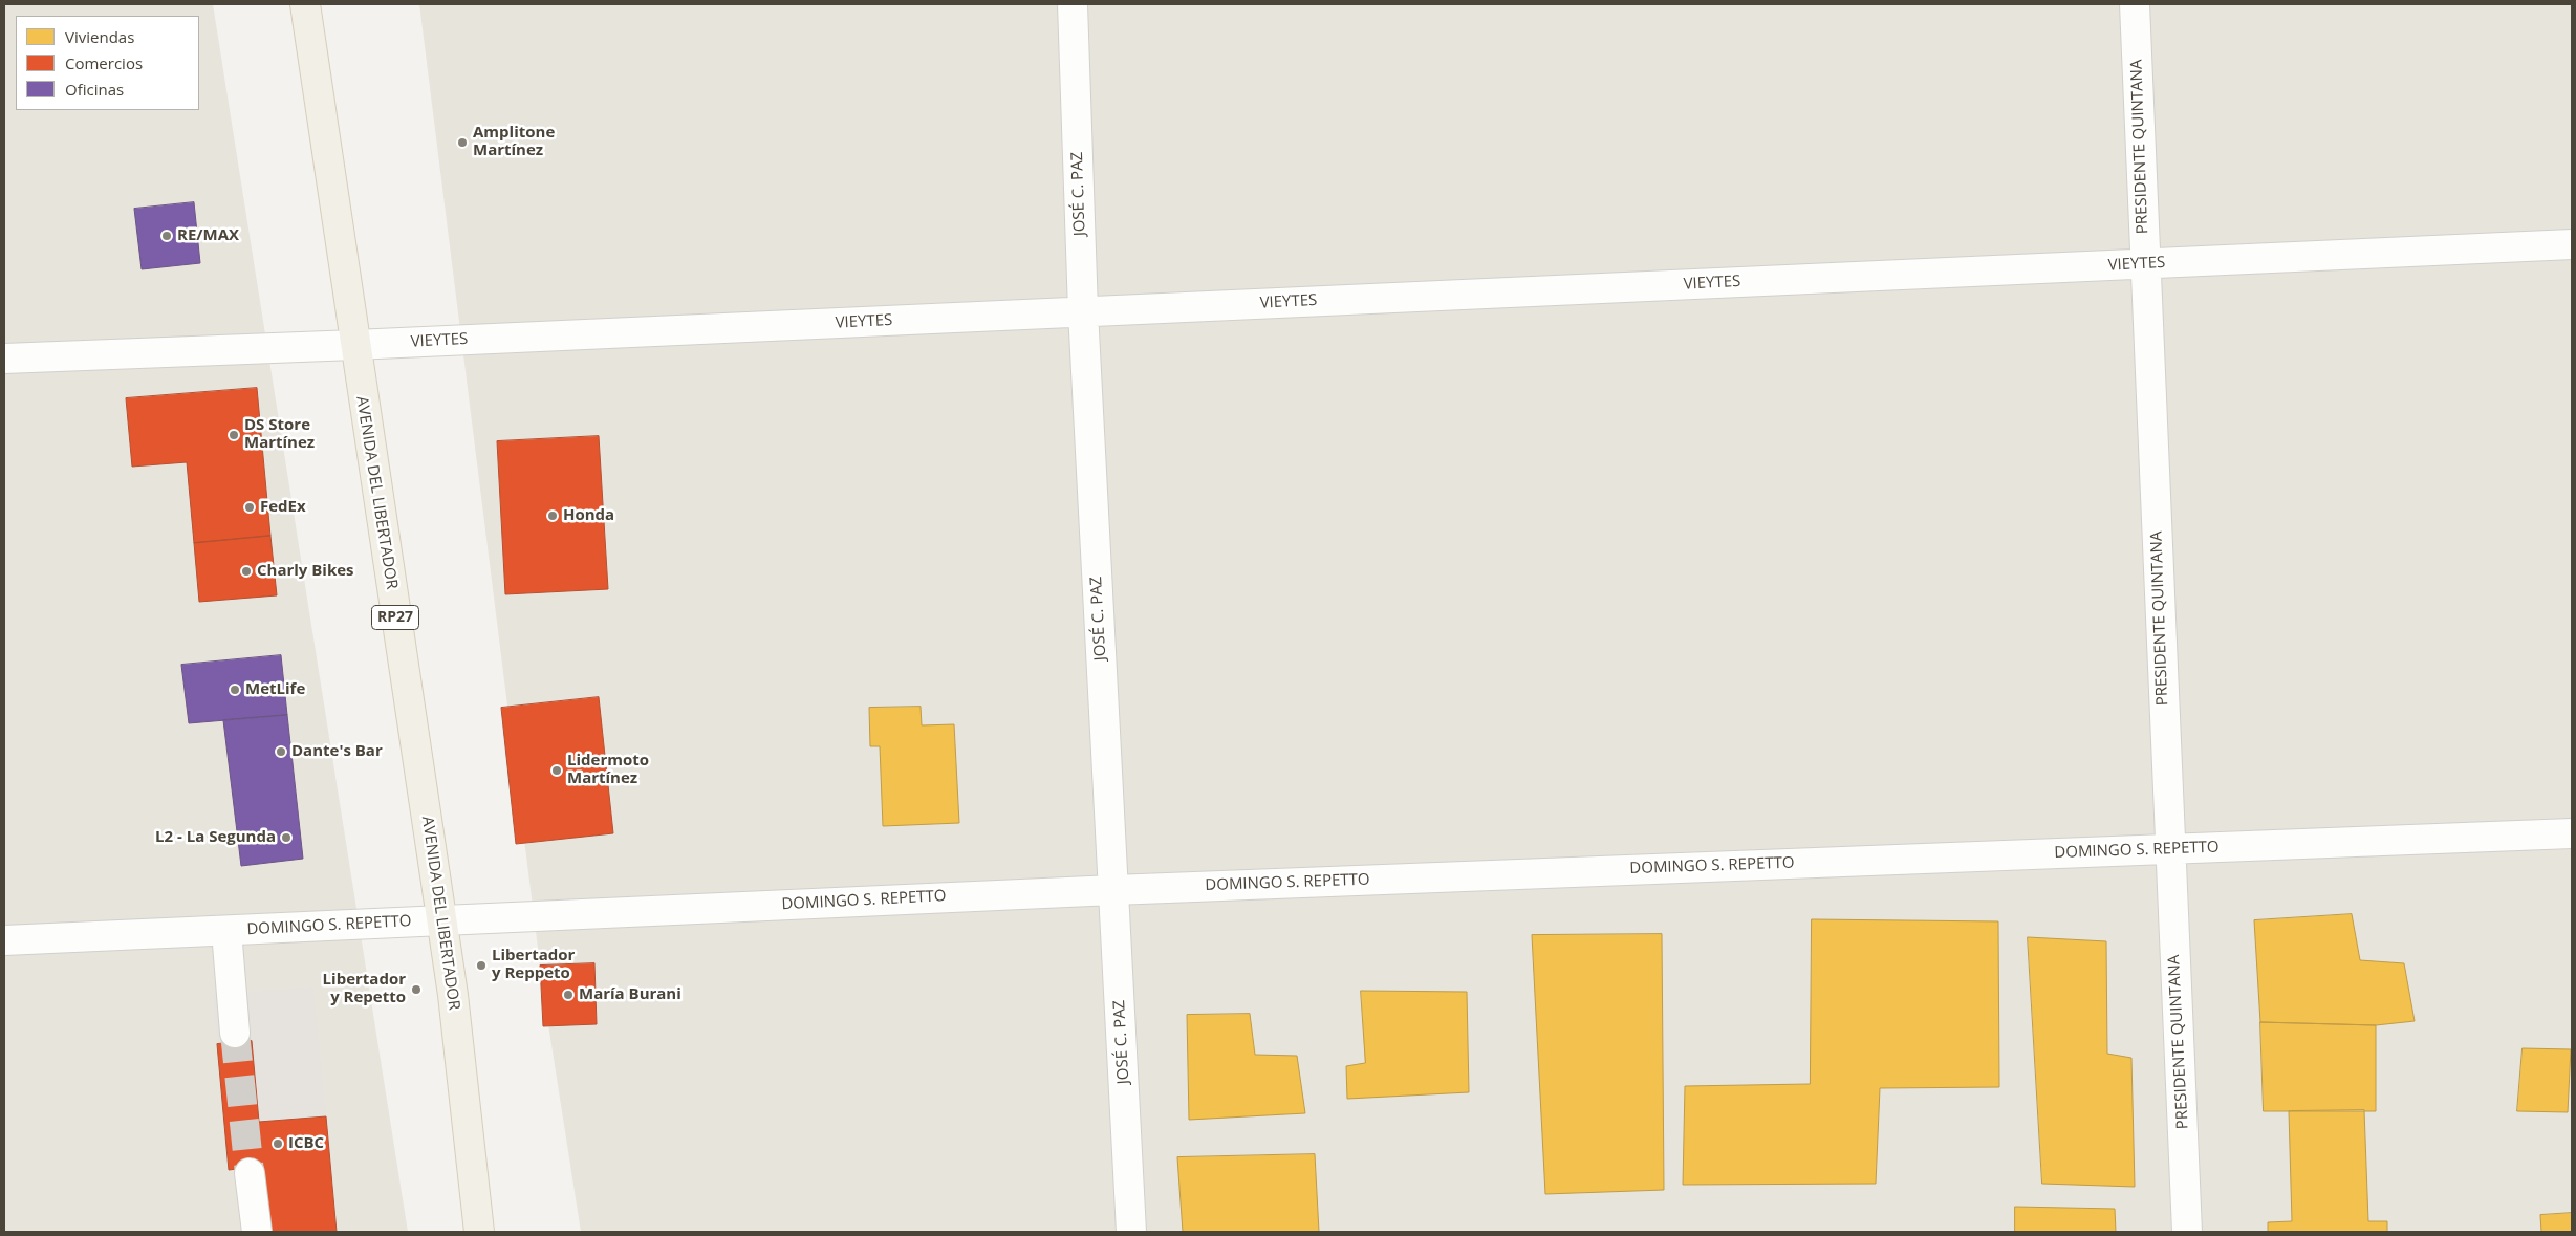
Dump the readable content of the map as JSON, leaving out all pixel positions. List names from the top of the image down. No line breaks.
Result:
{"streets":{"main road":["AVENIDA DEL LIBERTADOR","RP27"],"street":["PRESIDENTE QUINTANA","JOSÉ C. PAZ","VIEYTES","DOMINGO S. REPETTO"]},"crossings":[["PRESIDENTE QUINTANA","VIEYTES"],["PRESIDENTE QUINTANA","DOMINGO S. REPETTO"],["JOSÉ C. PAZ","VIEYTES"],["JOSÉ C. PAZ","DOMINGO S. REPETTO"],["VIEYTES","AVENIDA DEL LIBERTADOR"],["AVENIDA DEL LIBERTADOR","DOMINGO S. REPETTO"]],"places":["Amplitone Martínez","RE/MAX","DS Store Martínez","FedEx","Honda","Charly Bikes","MetLife","Dante's Bar","Lidermoto Martínez","L2 - La Segunda","Libertador y Reppeto","Libertador y Repetto","María Burani","ICBC"],"legend":["Viviendas","Comercios","Oficinas"]}
